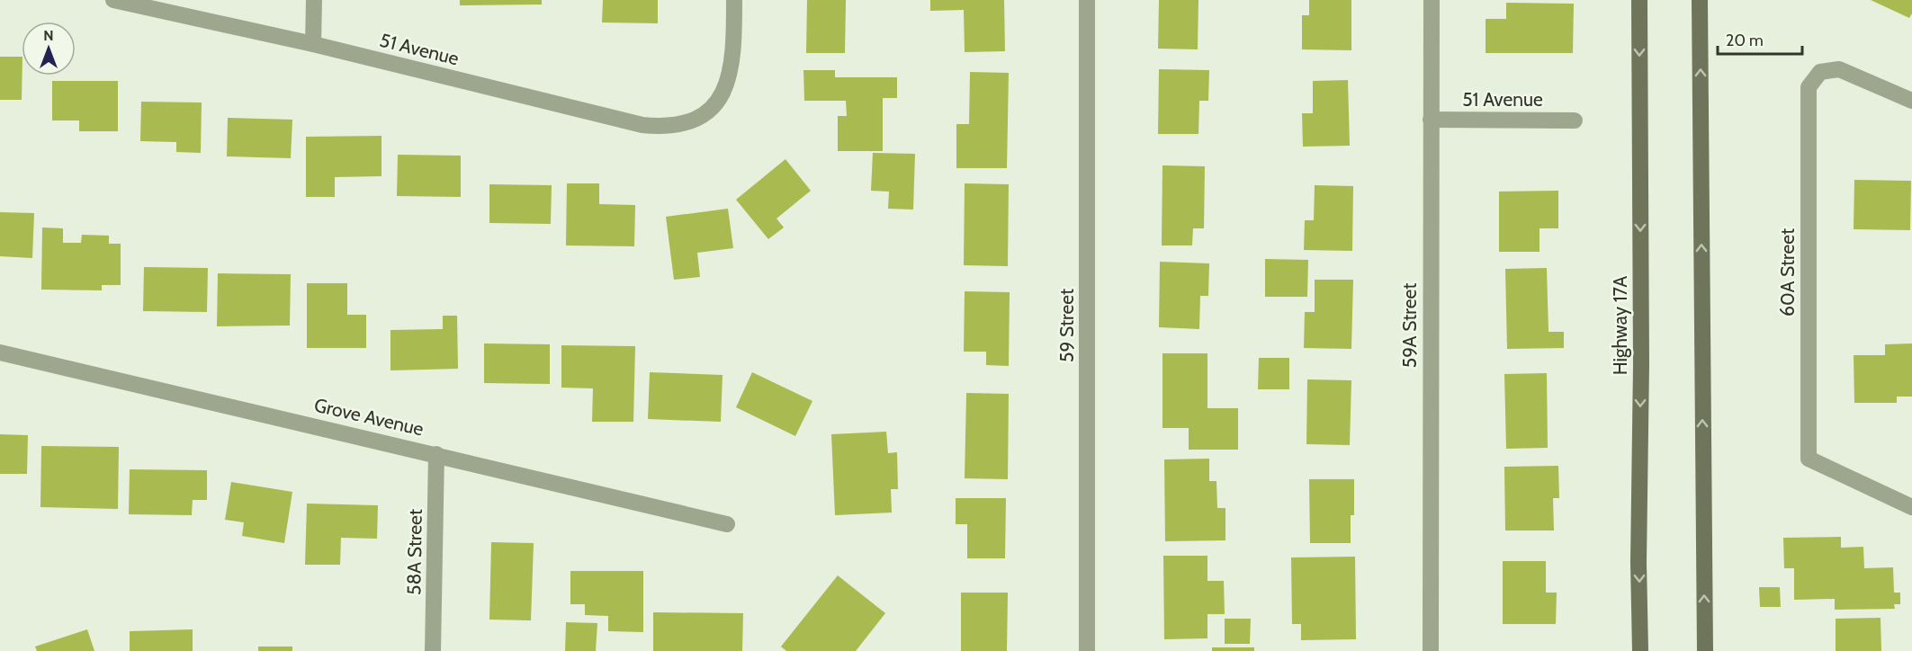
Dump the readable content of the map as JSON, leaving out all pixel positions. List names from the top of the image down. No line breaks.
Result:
{"streets":{"main road":["Highway 17A"],"street":["51 Avenue","60A Street","59 Street","59A Street","Grove Avenue","58A Street"]},"crossings":[["51 Avenue","59A Street"],["Grove Avenue","58A Street"]],"scale_bar":"20 m","north":"top"}
